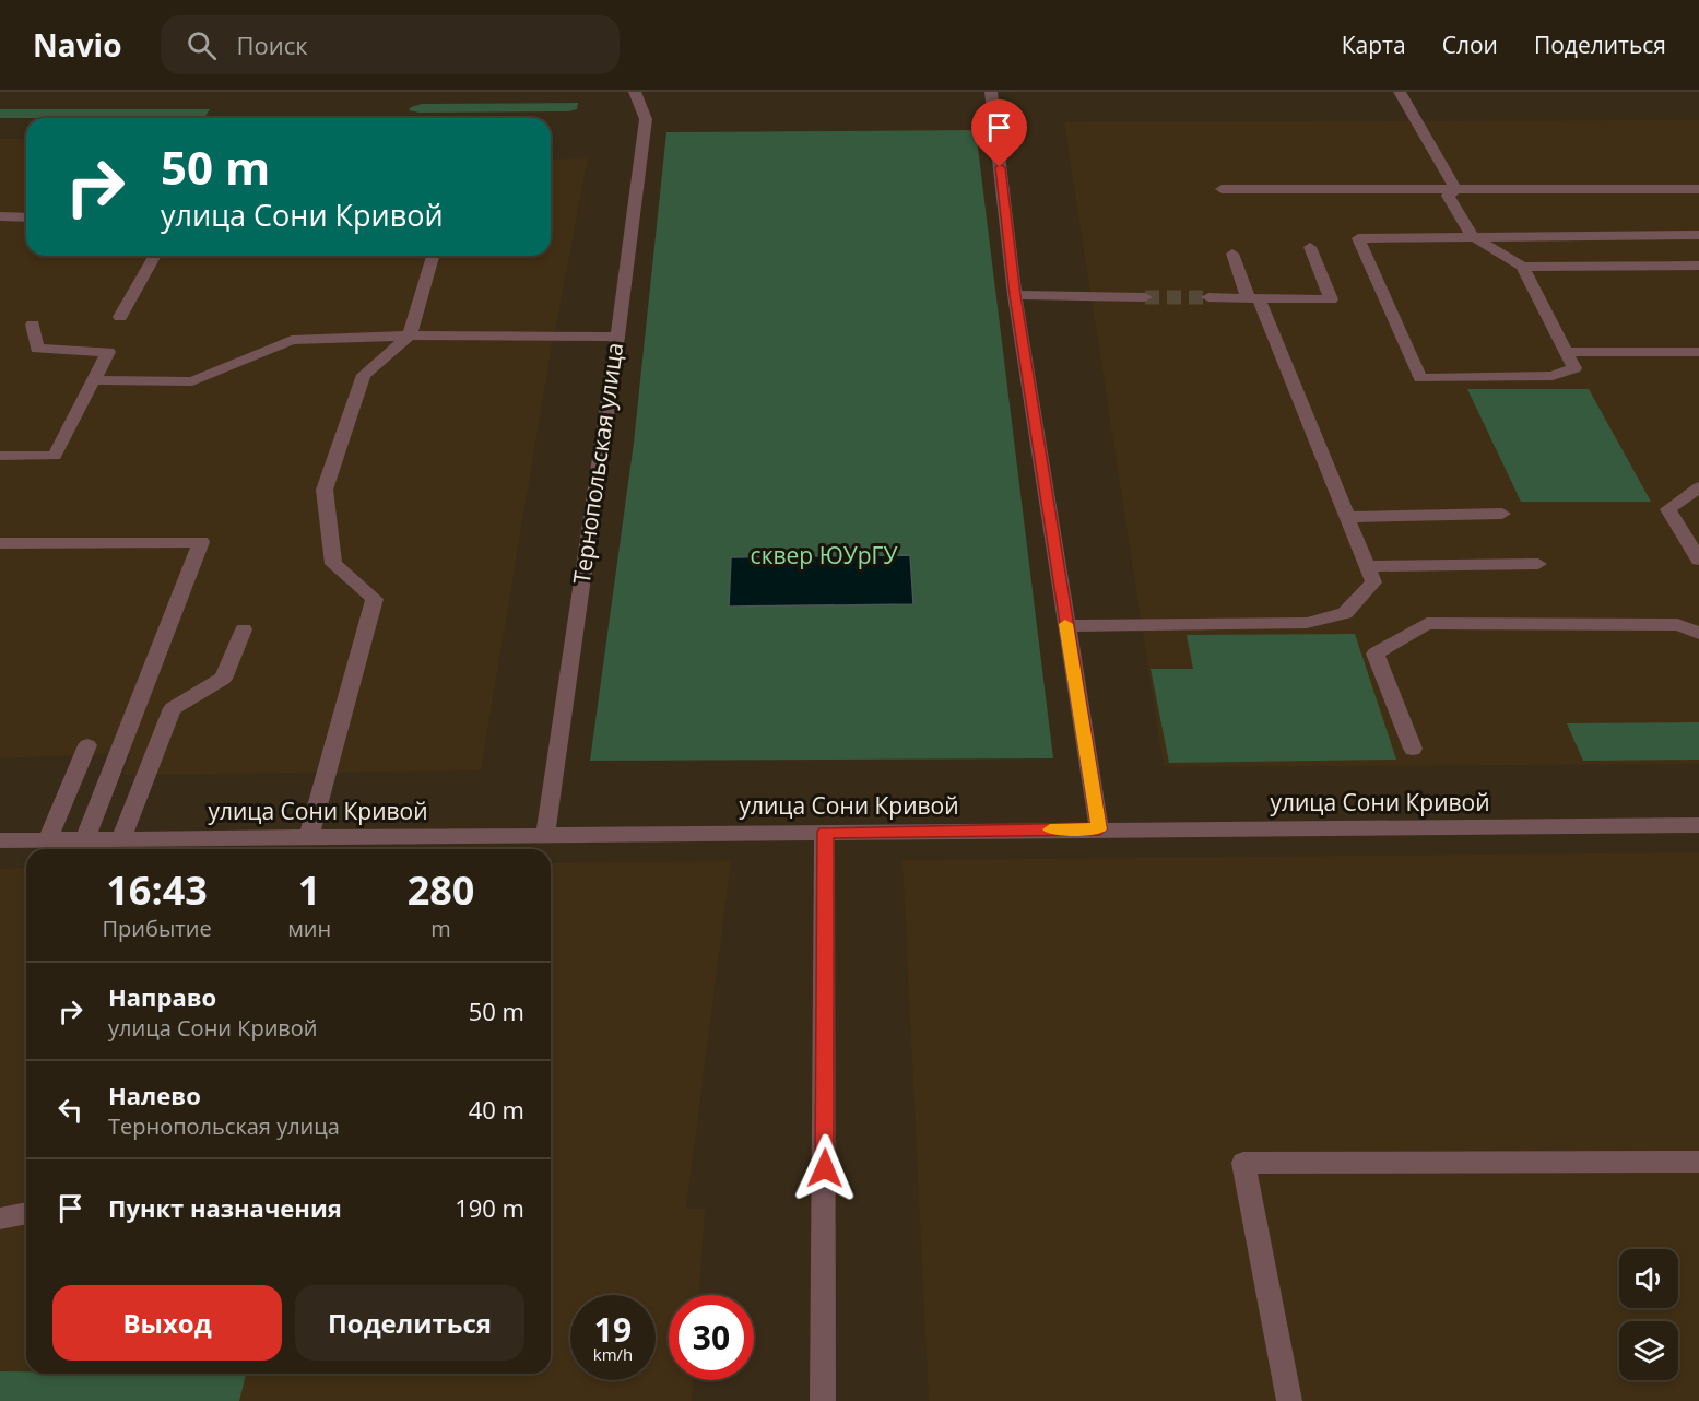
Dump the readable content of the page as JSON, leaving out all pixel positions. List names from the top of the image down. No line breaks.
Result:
{"streets":{"street":["Тернопольская улица","улица Сони Кривой"]},"crossings":[["Тернопольская улица","улица Сони Кривой"]],"parks":["сквер ЮУрГУ"],"page":{"header":"Navio","search":"Поиск","nav":["Карта","Слои","Поделиться"],"turn":["50 m","улица Сони Кривой"],"eta":["16:43","Прибытие","1","мин","280","m"],"list":[{"name":"Направо","note":"улица Сони Кривой","value":"50 m"},{"name":"Налево","note":"Тернопольская улица","value":"40 m"},{"name":"Пункт назначения","value":"190 m"}],"buttons":["Выход","Поделиться"],"speed":"19 km/h","limit":"30"}}
